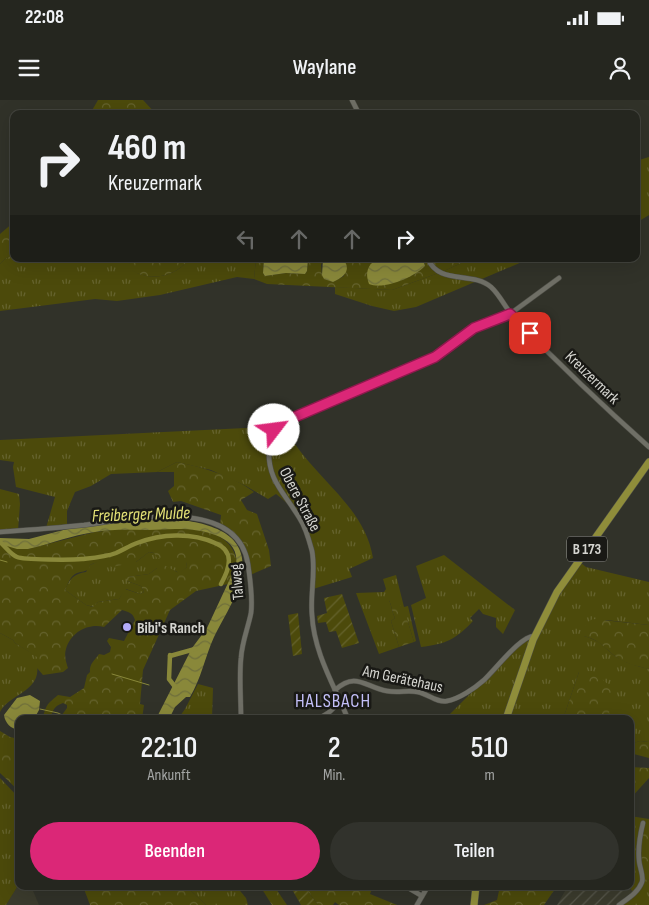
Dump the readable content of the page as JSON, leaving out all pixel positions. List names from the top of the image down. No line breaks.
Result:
{"streets":{"main road":["B 173"],"street":["Kreuzermark","Obere Straße","Talweg","Am Gerätehaus"]},"crossings":[["Kreuzermark","Obere Straße"],["Obere Straße","Am Gerätehaus"],["B 173","Am Gerätehaus"]],"districts":["HALSBACH"],"water":["Freiberger Mulde"],"places":["Bibi's Ranch"],"page":{"status":"22:08","header":"Waylane","turn":["460 m","Kreuzermark"],"eta":["22:10","Ankunft","2","Min.","510","m"],"buttons":["Beenden","Teilen"]}}
